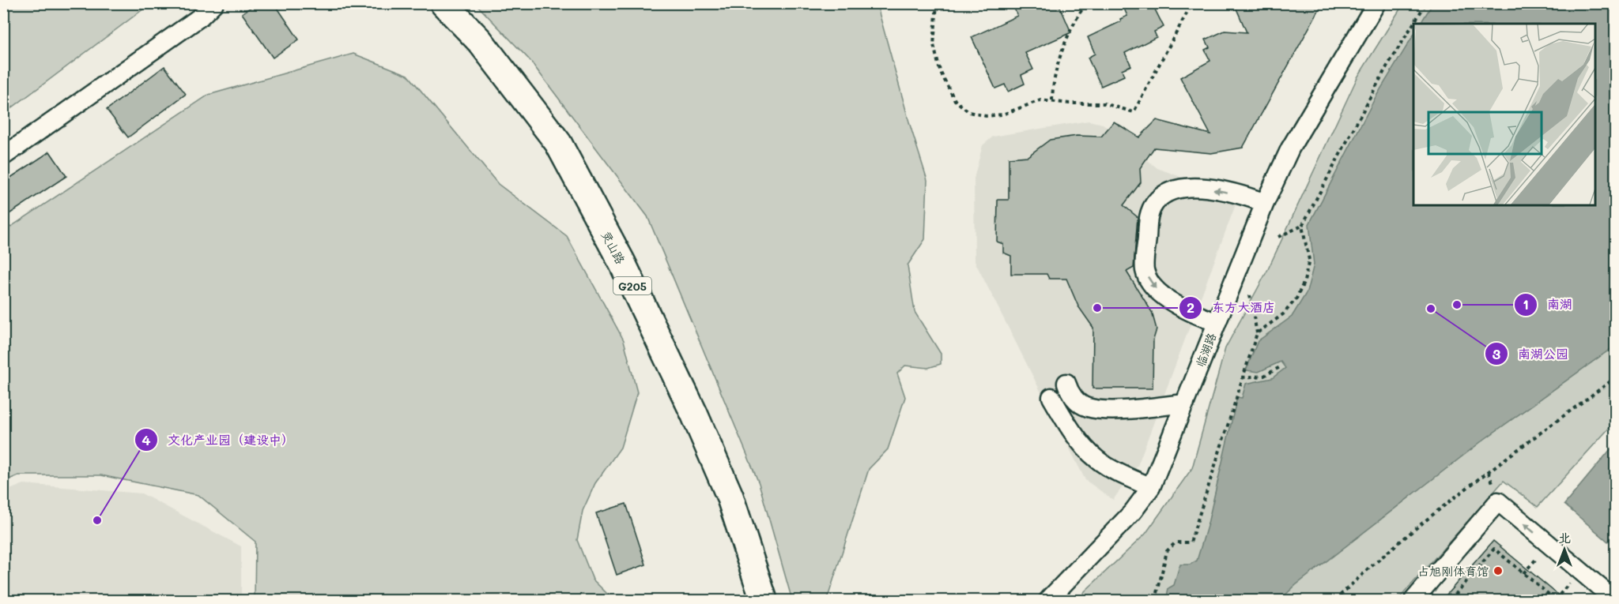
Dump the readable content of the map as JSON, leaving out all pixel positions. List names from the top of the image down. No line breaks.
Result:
{"streets":{"highway":["灵山路","G205"],"street":["临湖路"]},"places":["南湖","东方大酒店","南湖公园","文化产业园（建设中）","占旭刚体育馆"],"north":"top"}
